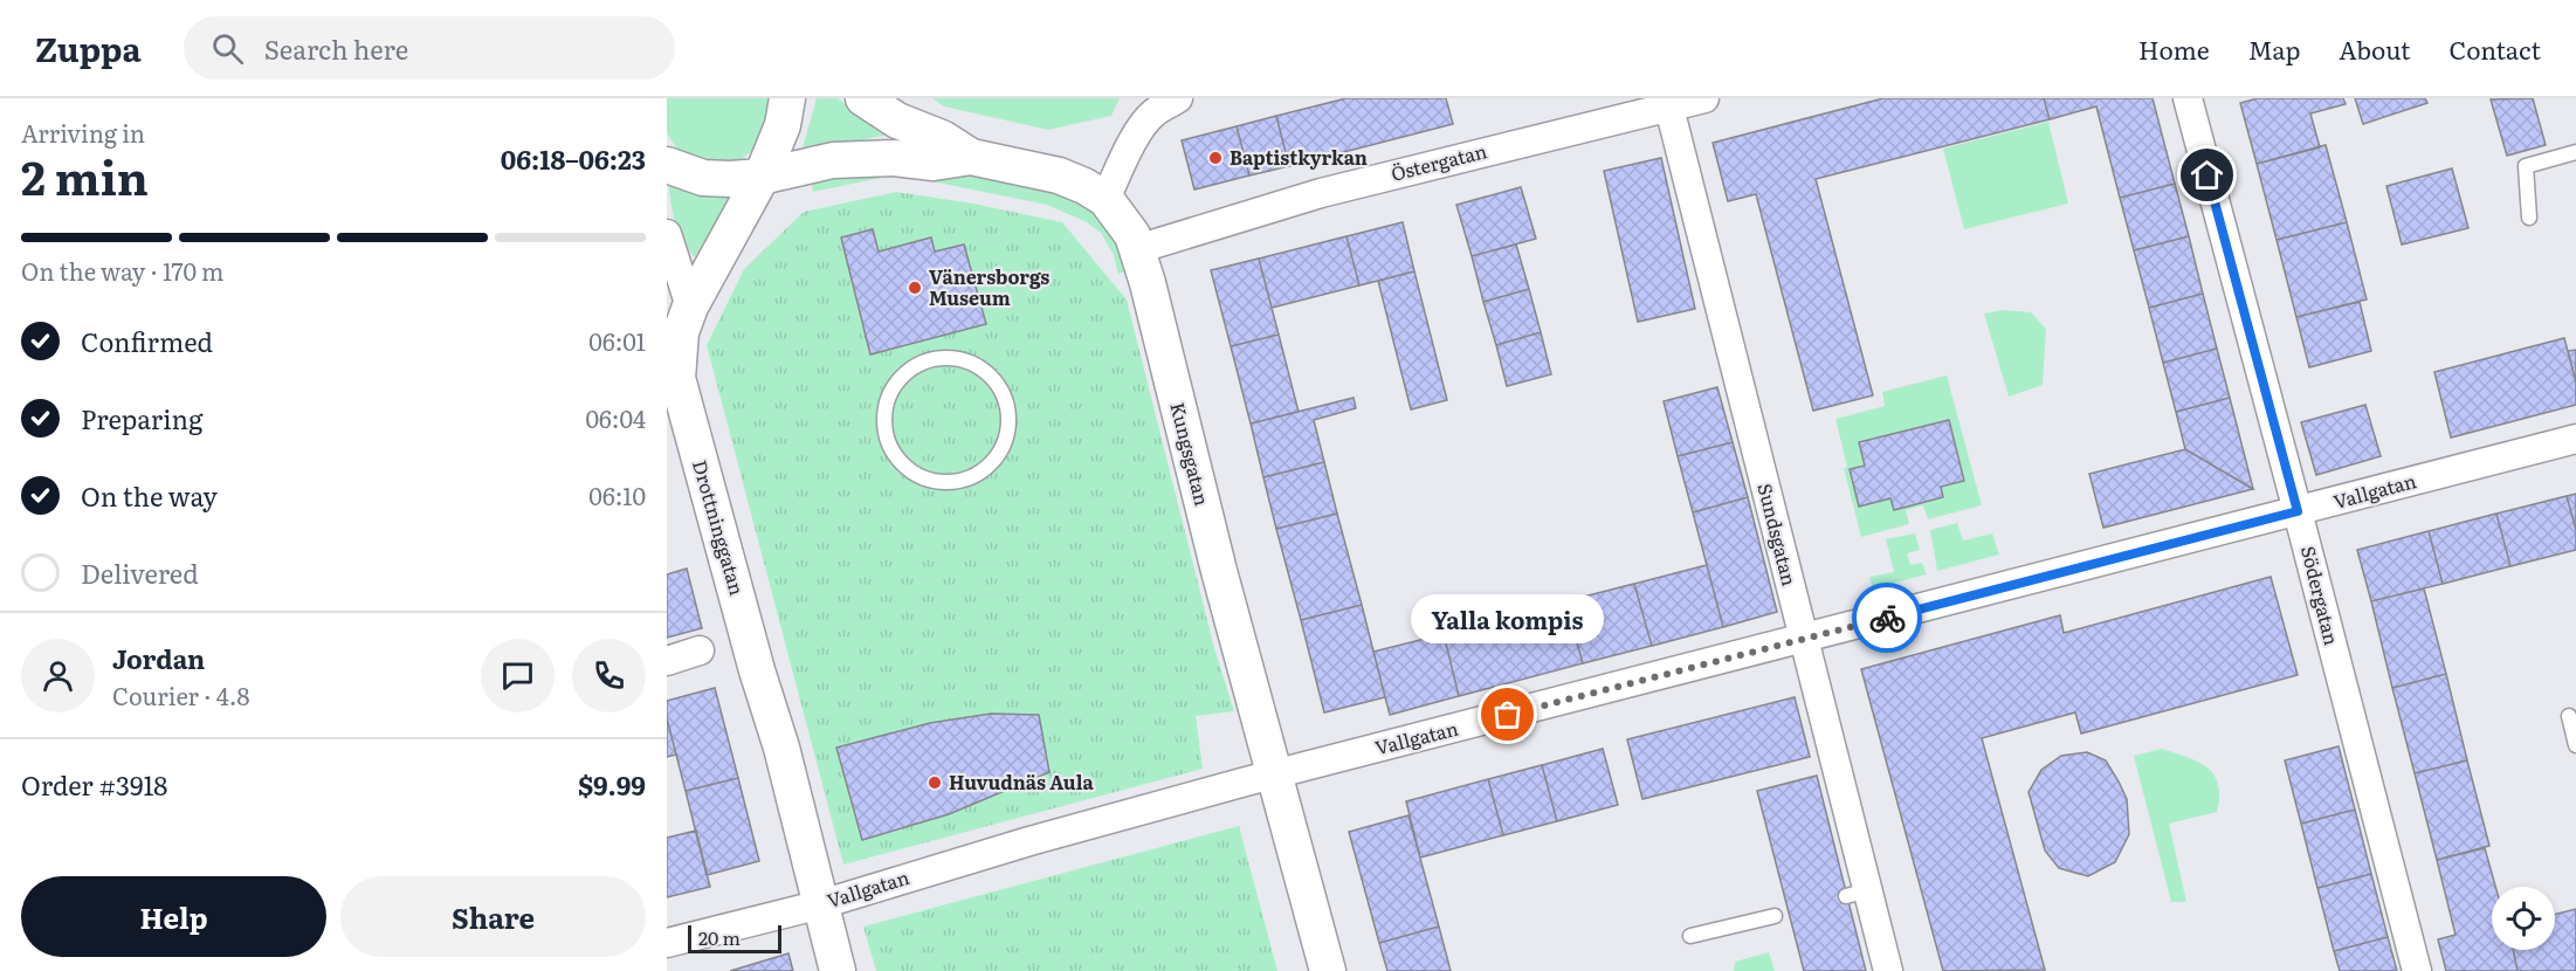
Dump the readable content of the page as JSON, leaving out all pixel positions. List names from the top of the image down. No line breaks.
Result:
{"streets":{"street":["Östergatan","Kungsgatan","Vallgatan","Drottninggatan","Sundsgatan","Södergatan"]},"crossings":[["Östergatan","Kungsgatan"],["Östergatan","Sundsgatan"],["Kungsgatan","Vallgatan"],["Vallgatan","Drottninggatan"],["Vallgatan","Sundsgatan"],["Vallgatan","Södergatan"]],"places":["Baptistkyrkan","Vänersborgs Museum","Yalla kompis","Huvudnäs Aula"],"scale_bar":"20 m","page":{"header":"Zuppa","search":"Search here","nav":["Home","Map","About","Contact"],"heading":["2 min","Arriving in","06:18–06:23"],"panel":["Jordan","Courier · 4.8","Order #3918","$9.99"],"bar":"On the way · 170 m","list":[["Confirmed","06:01"],["Preparing","06:04"],["On the way","06:10"],"Delivered"],"bubble":"Yalla kompis","buttons":["Help","Share"],"scale":"20 m"}}
